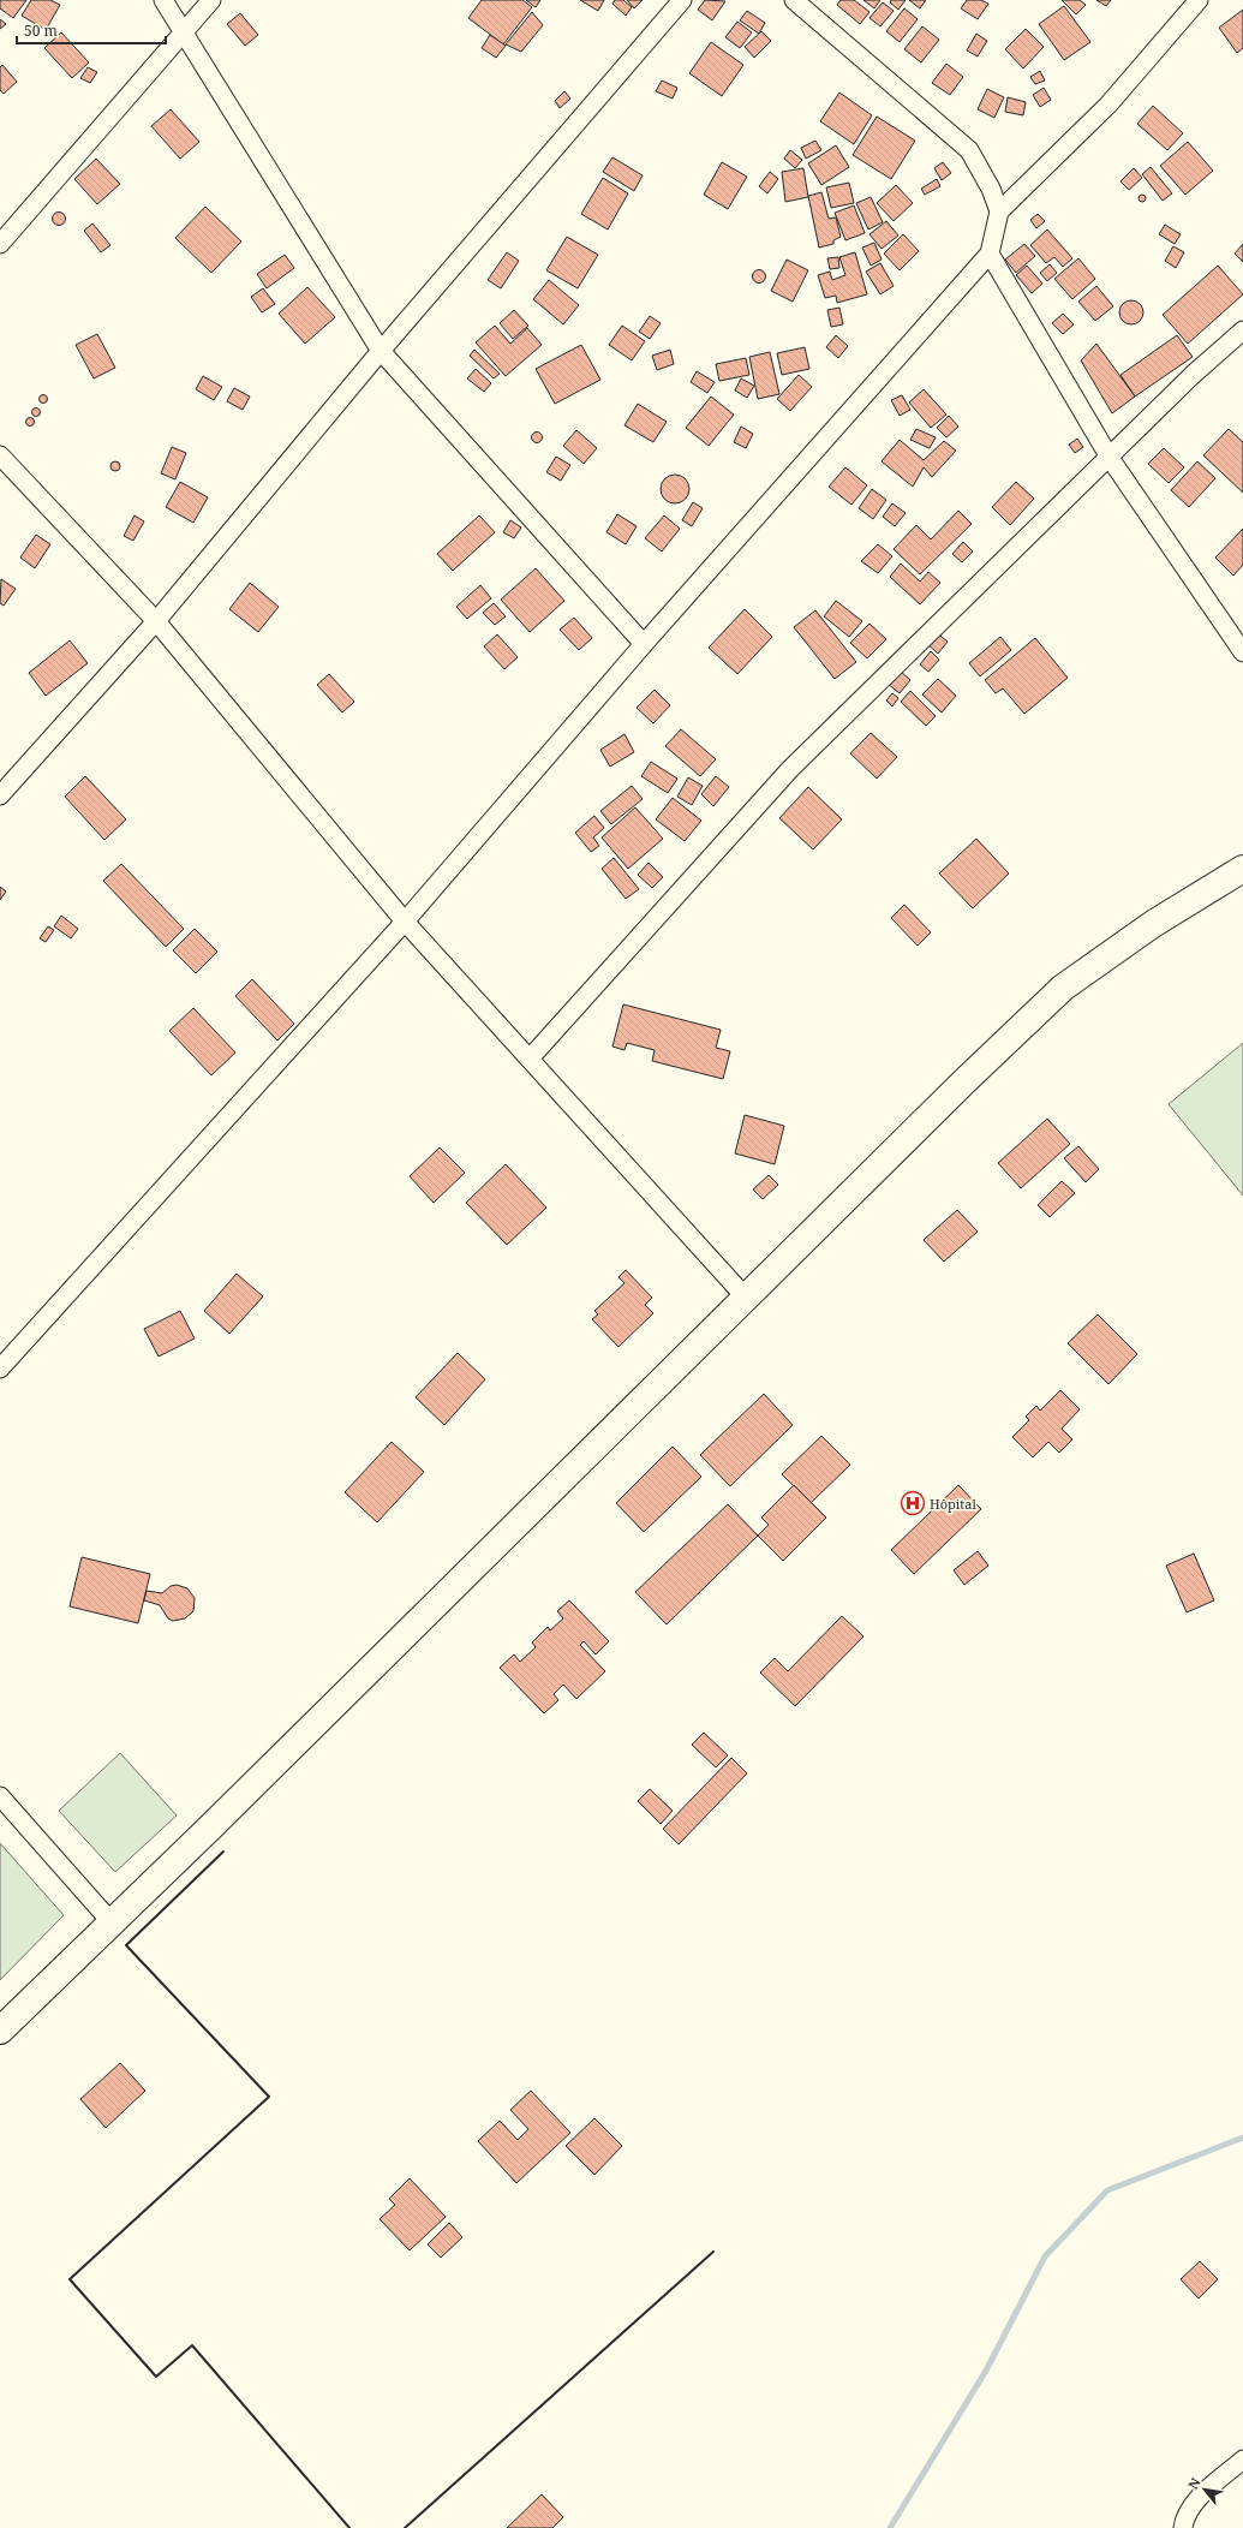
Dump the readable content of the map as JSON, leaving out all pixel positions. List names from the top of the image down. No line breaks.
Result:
{"places":{"hospital":["Hôpital"]},"scale_bar":"50 m","north":"top left"}
